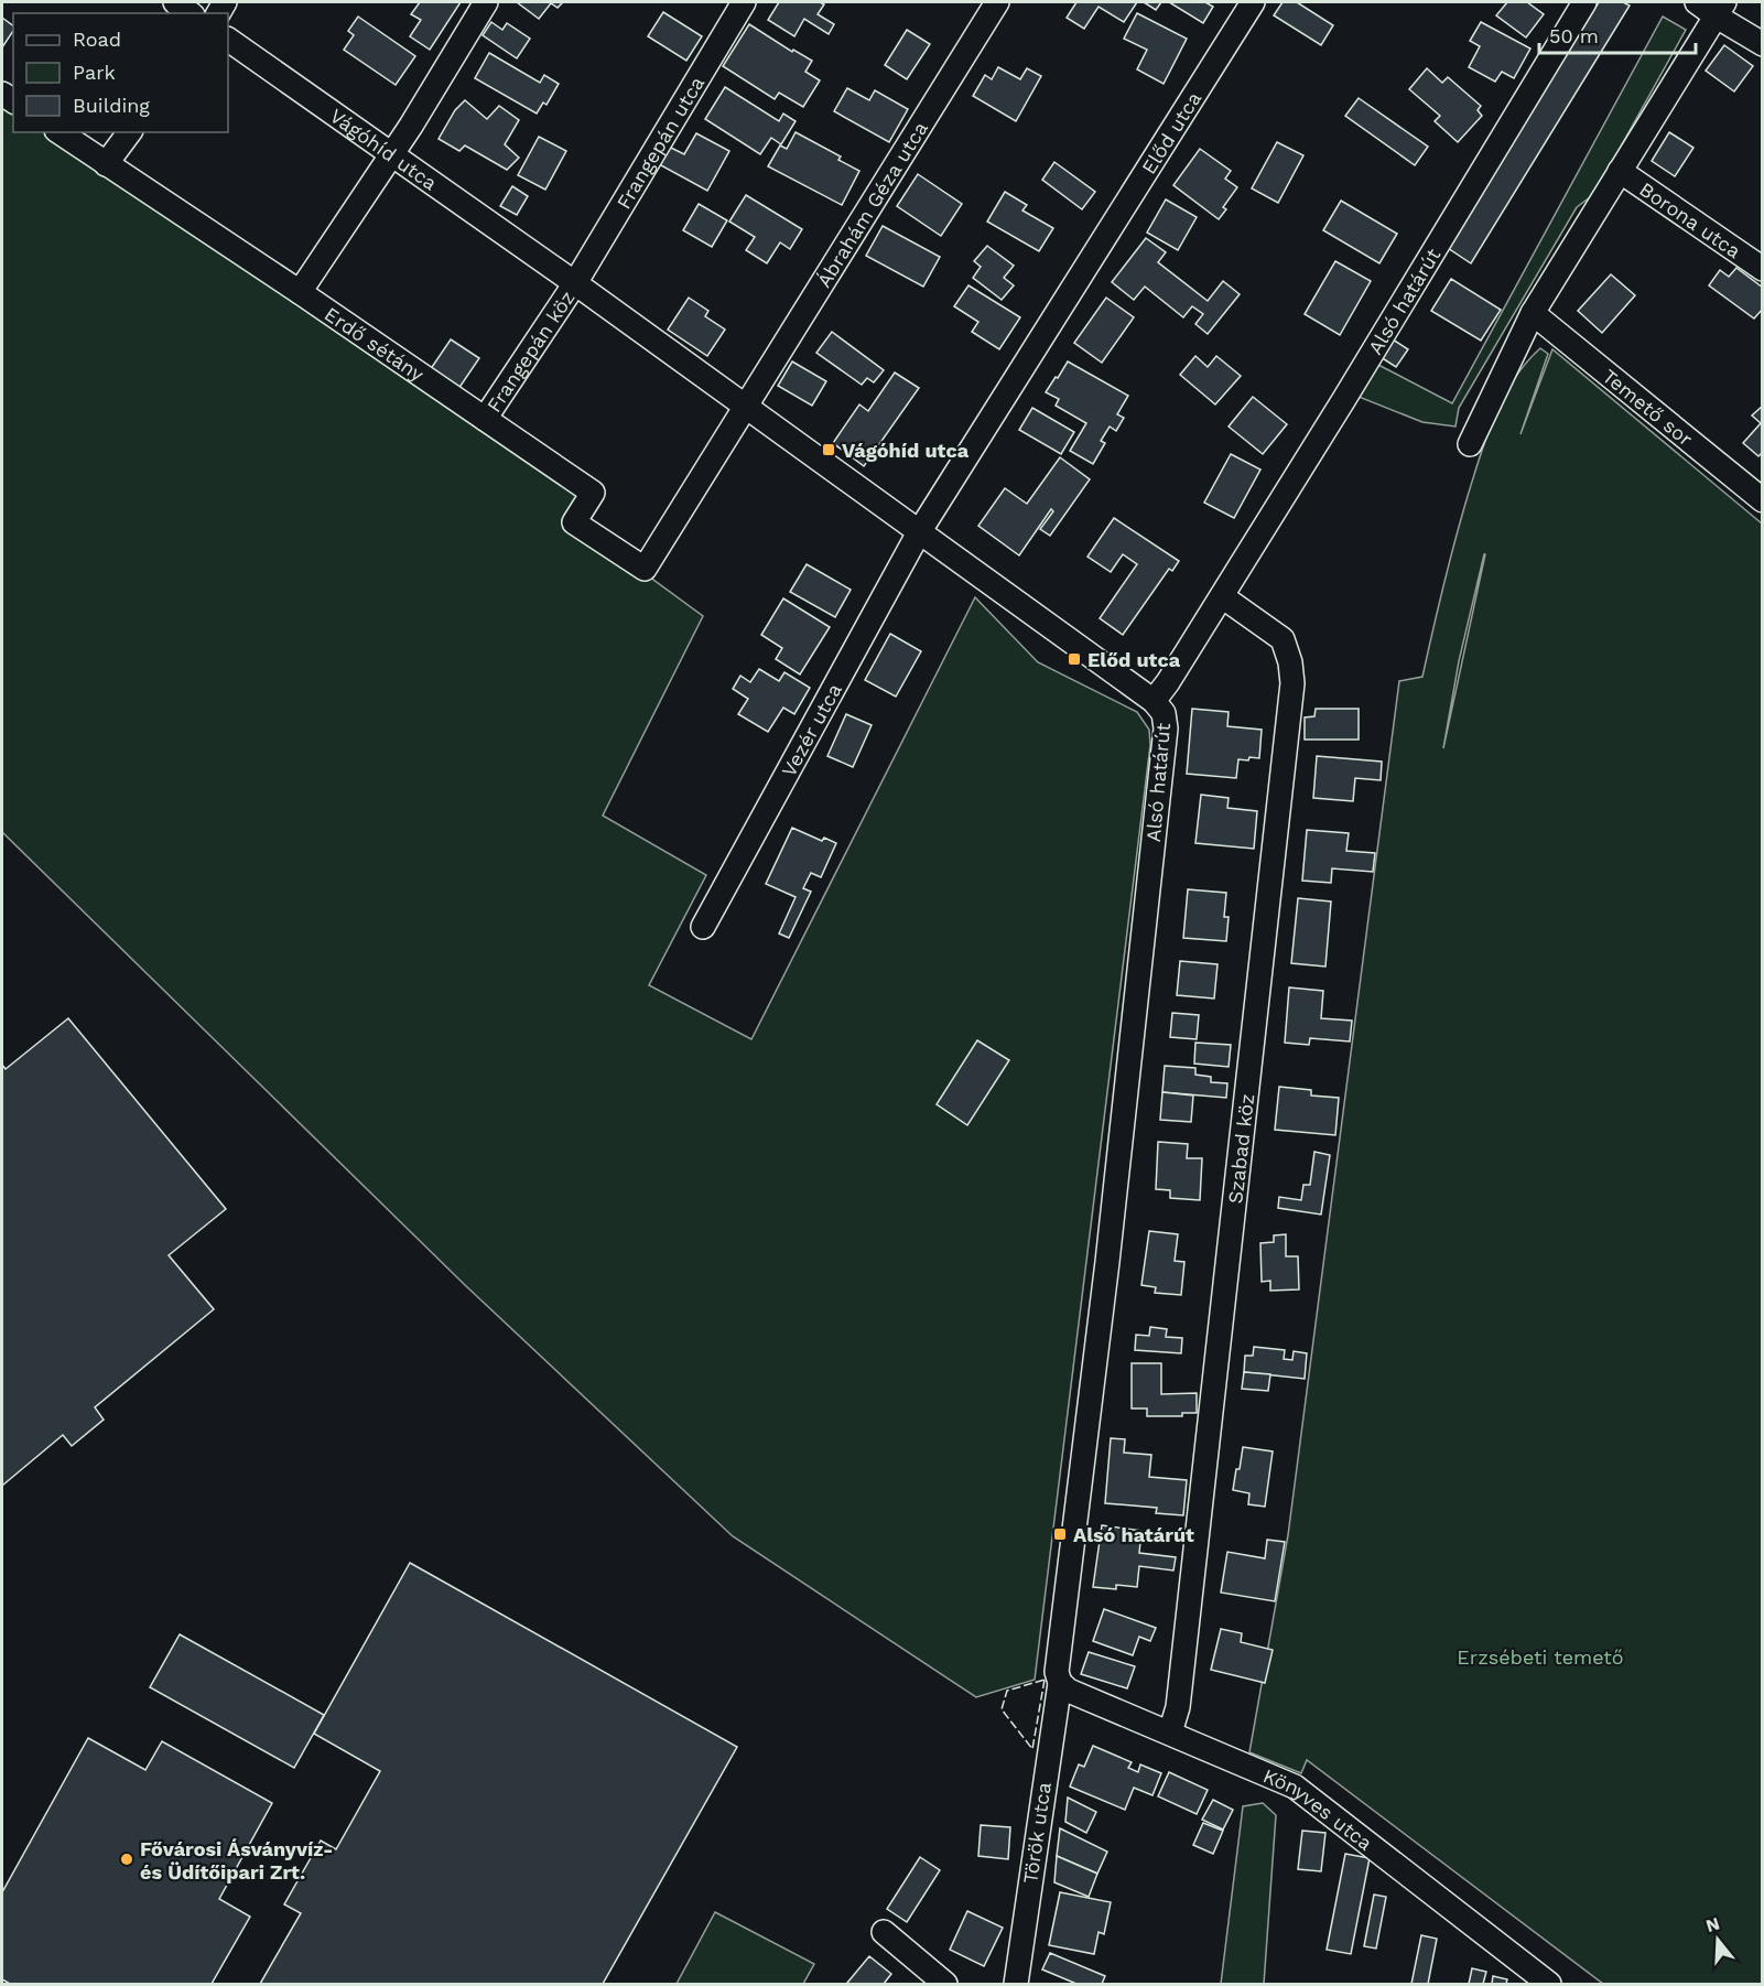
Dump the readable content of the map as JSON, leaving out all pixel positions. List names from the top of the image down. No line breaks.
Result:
{"streets":{"street":["Előd utca","Frangepán utca","Vágóhíd utca","Ábrahám Géza utca","Borona utca","Alsó határút","Erdő sétány","Frangepán köz","Temető sor","Vezér utca","Szabad köz","Könyves utca","Török utca"]},"crossings":[["Előd utca","Vágóhíd utca"],["Előd utca","Vezér utca"],["Frangepán utca","Vágóhíd utca"],["Frangepán utca","Frangepán köz"],["Vágóhíd utca","Ábrahám Géza utca"],["Vágóhíd utca","Alsó határút"],["Vágóhíd utca","Frangepán köz"],["Vágóhíd utca","Vezér utca"],["Ábrahám Géza utca","Erdő sétány"],["Alsó határút","Szabad köz"],["Alsó határút","Könyves utca"],["Alsó határút","Török utca"],["Erdő sétány","Frangepán köz"],["Szabad köz","Könyves utca"],["Könyves utca","Török utca"]],"parks":["Erzsébeti temető"],"places":{"transit":["Vágóhíd utca","Előd utca","Alsó határút"],"other":["Fővárosi Ásványvíz- és Üdítőipari Zrt."]},"legend":["Road","Park","Building"],"scale_bar":"50 m","north":"top"}
